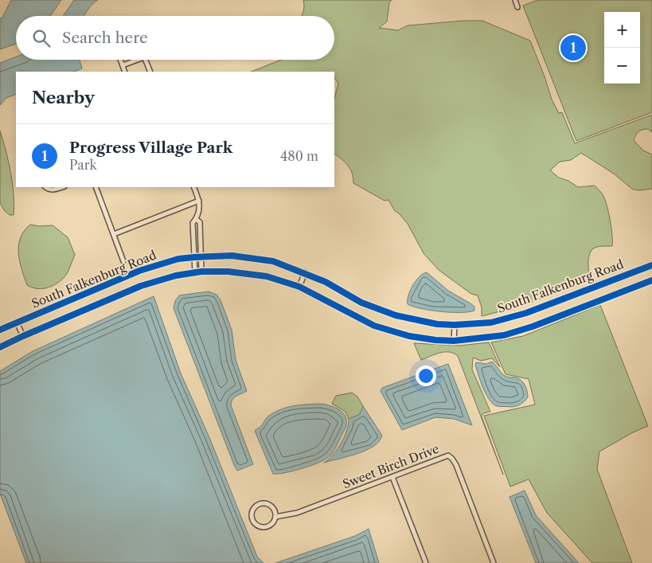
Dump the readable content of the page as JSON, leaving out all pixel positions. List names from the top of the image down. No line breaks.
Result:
{"streets":{"street":["South Falkenburg Road","Sweet Birch Drive"]},"page":{"map_buttons":["+","−"],"search":"Search here","pins":"1","heading":"Nearby","list":[{"mark":"1","name":"Progress Village Park","note":"Park","value":"480 m"}]}}
